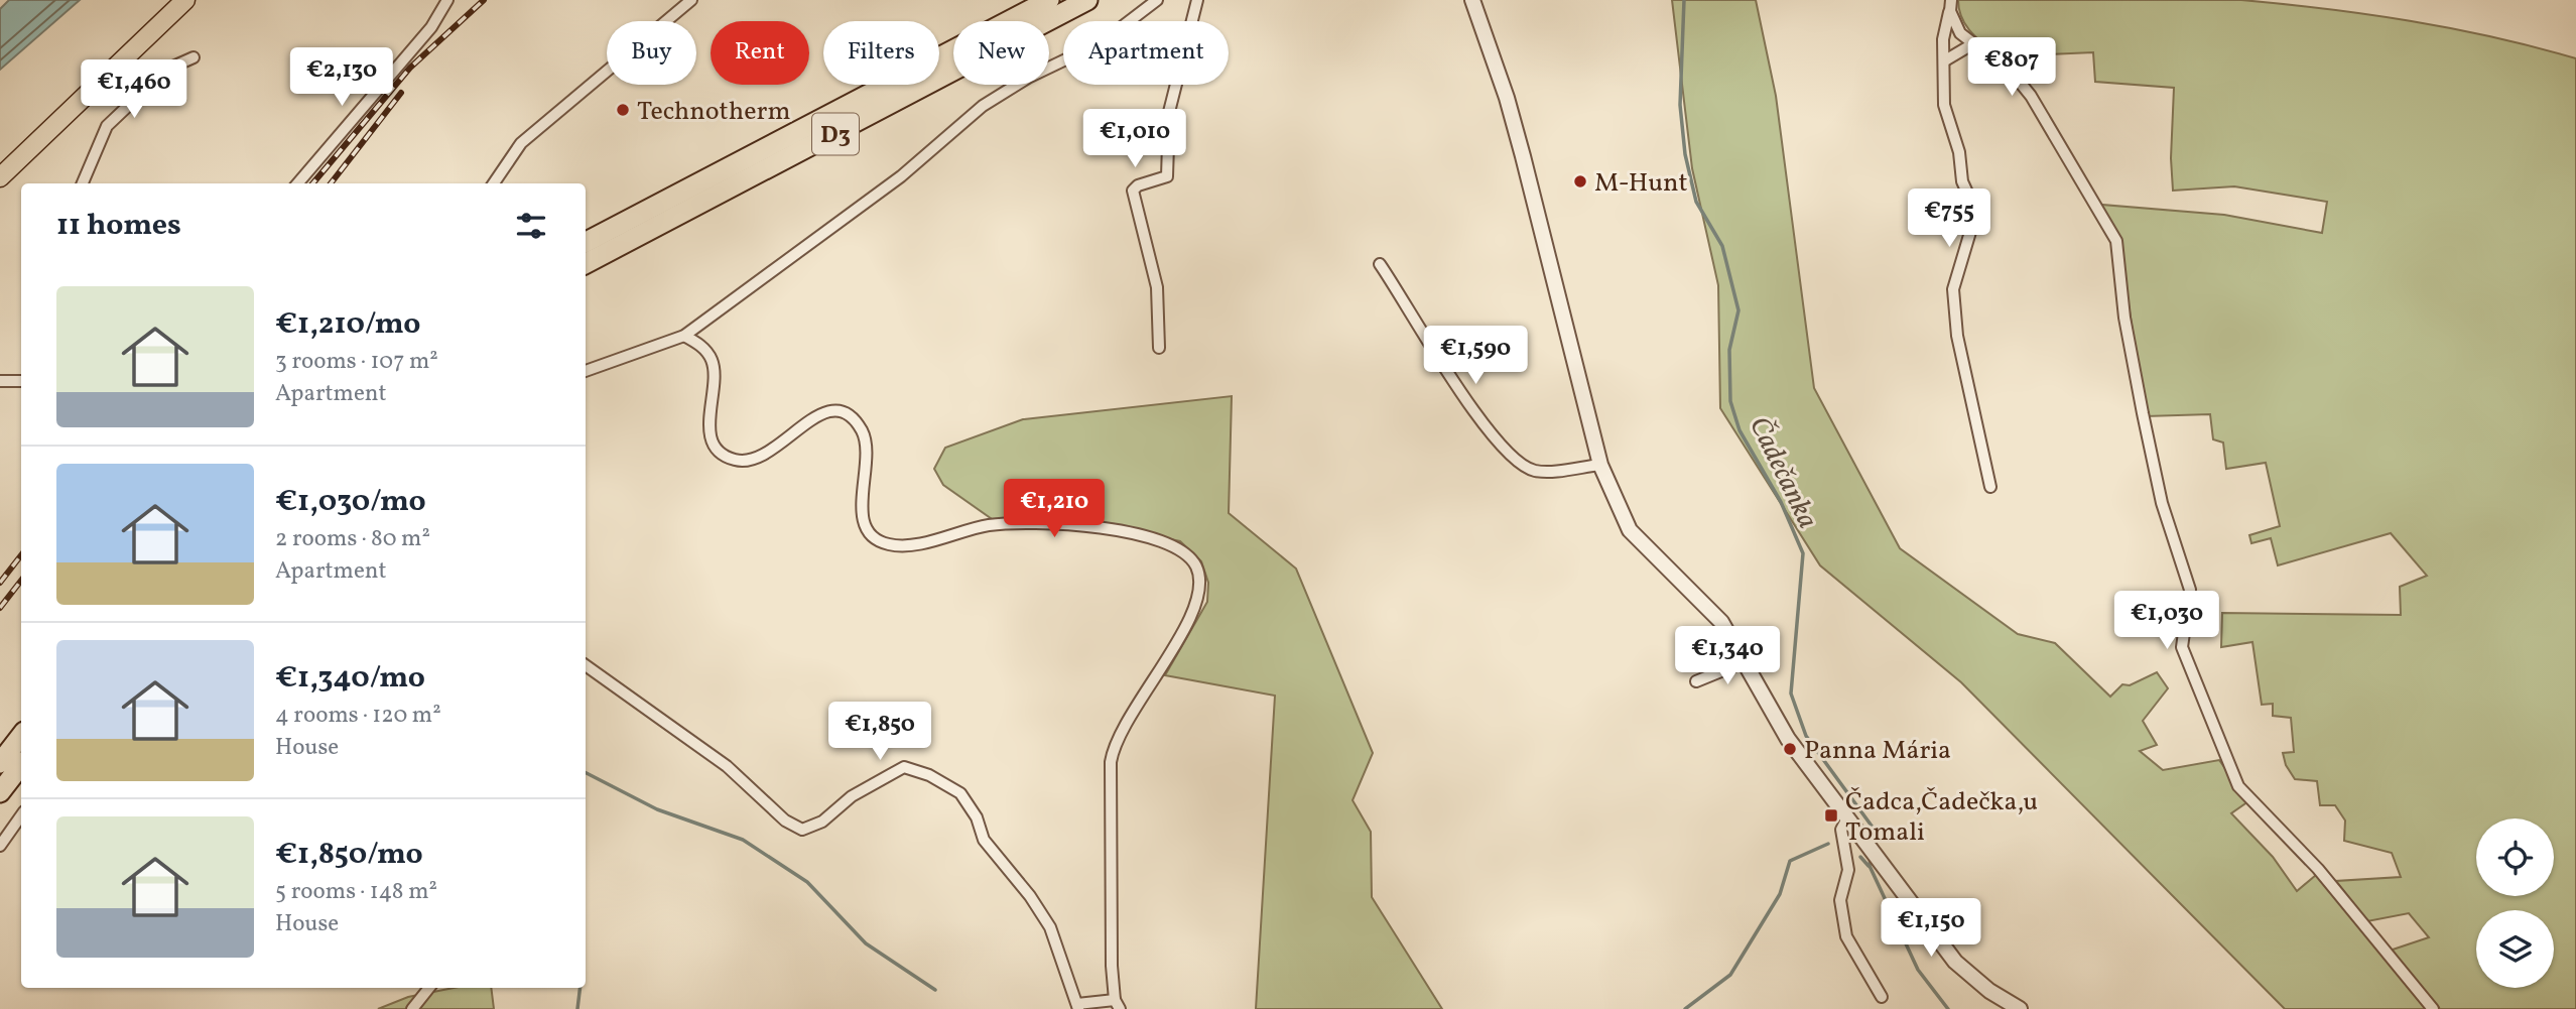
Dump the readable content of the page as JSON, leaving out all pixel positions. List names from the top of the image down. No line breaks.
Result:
{"streets":{"highway":["D3"]},"water":["Čadečanka"],"places":{"other":["Technotherm","M-Hunt","Panna Mária"],"transit":["Čadca,Čadečka,u Tomali"]},"page":{"chip":["Buy","Rent","Filters","New","Apartment"],"price":["€807","€2,130","€1,460","€1,010","€755","€1,590","€1,210","€1,030","€1,340","€1,850","€1,150"],"heading":"11 homes","list":[{"name":"€1,210/mo","note":"3 rooms · 107 m² · Apartment"},{"name":"€1,030/mo","note":"2 rooms · 80 m² · Apartment"},{"name":"€1,340/mo","note":"4 rooms · 120 m² · House"},{"name":"€1,850/mo","note":"5 rooms · 148 m² · House"}]}}
